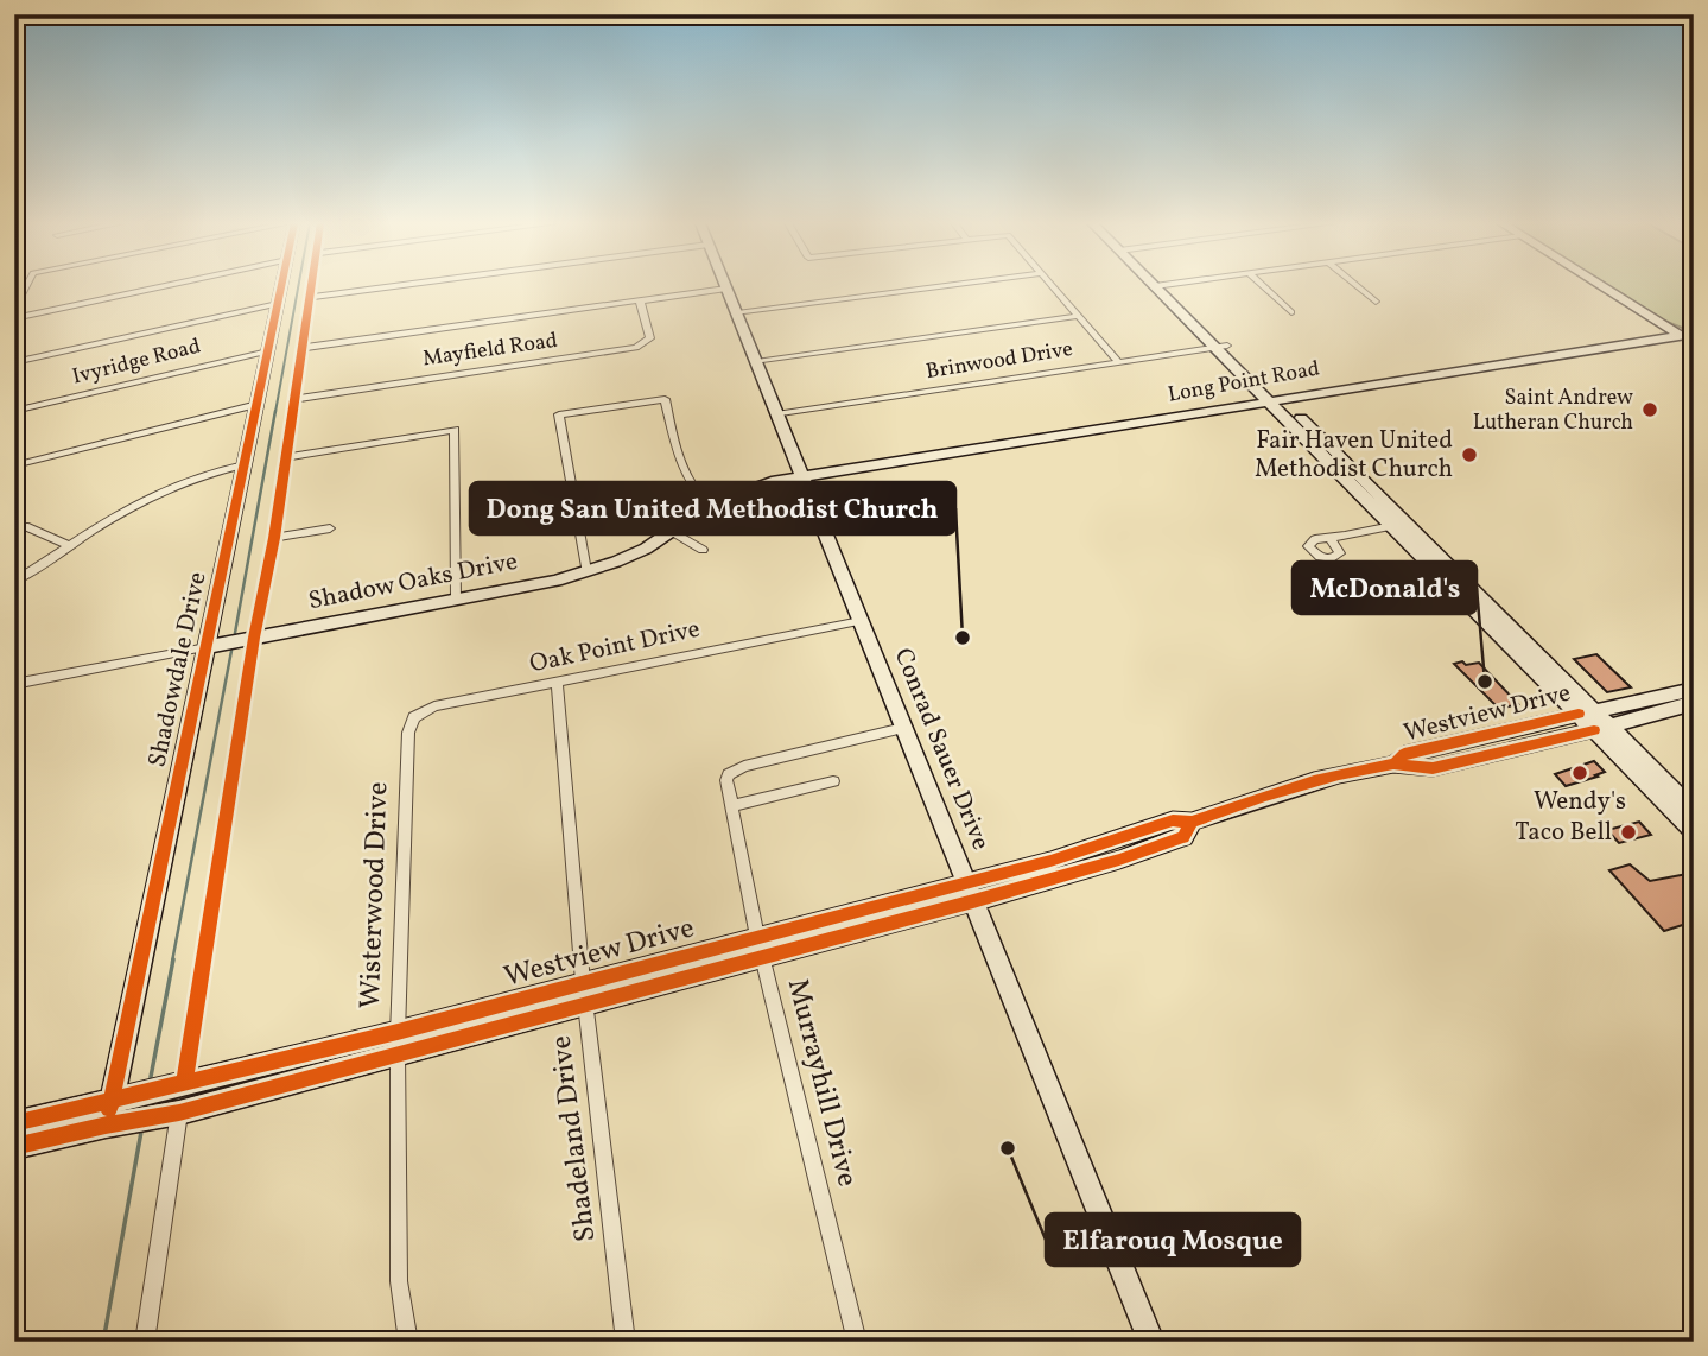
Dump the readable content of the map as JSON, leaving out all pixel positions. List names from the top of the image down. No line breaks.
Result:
{"streets":{"street":["Mayfield Road","Brinwood Drive","Ivyridge Road","Long Point Road","Shadow Oaks Drive","Oak Point Drive","Shadowdale Drive","Westview Drive","Conrad Sauer Drive","Wisterwood Drive","Murrayhill Drive","Shadeland Drive"]},"crossings":[["Brinwood Drive","Conrad Sauer Drive"],["Ivyridge Road","Shadowdale Drive"],["Long Point Road","Shadow Oaks Drive"],["Long Point Road","Conrad Sauer Drive"],["Shadow Oaks Drive","Shadowdale Drive"],["Shadow Oaks Drive","Conrad Sauer Drive"],["Oak Point Drive","Conrad Sauer Drive"],["Oak Point Drive","Wisterwood Drive"],["Oak Point Drive","Shadeland Drive"],["Shadowdale Drive","Westview Drive"],["Westview Drive","Conrad Sauer Drive"],["Westview Drive","Wisterwood Drive"],["Westview Drive","Murrayhill Drive"],["Westview Drive","Shadeland Drive"],["Conrad Sauer Drive","Murrayhill Drive"]],"places":["Saint Andrew Lutheran Church","Fair Haven United Methodist Church","Dong San United Methodist Church","McDonald's","Wendy's","Taco Bell","Elfarouq Mosque"]}
